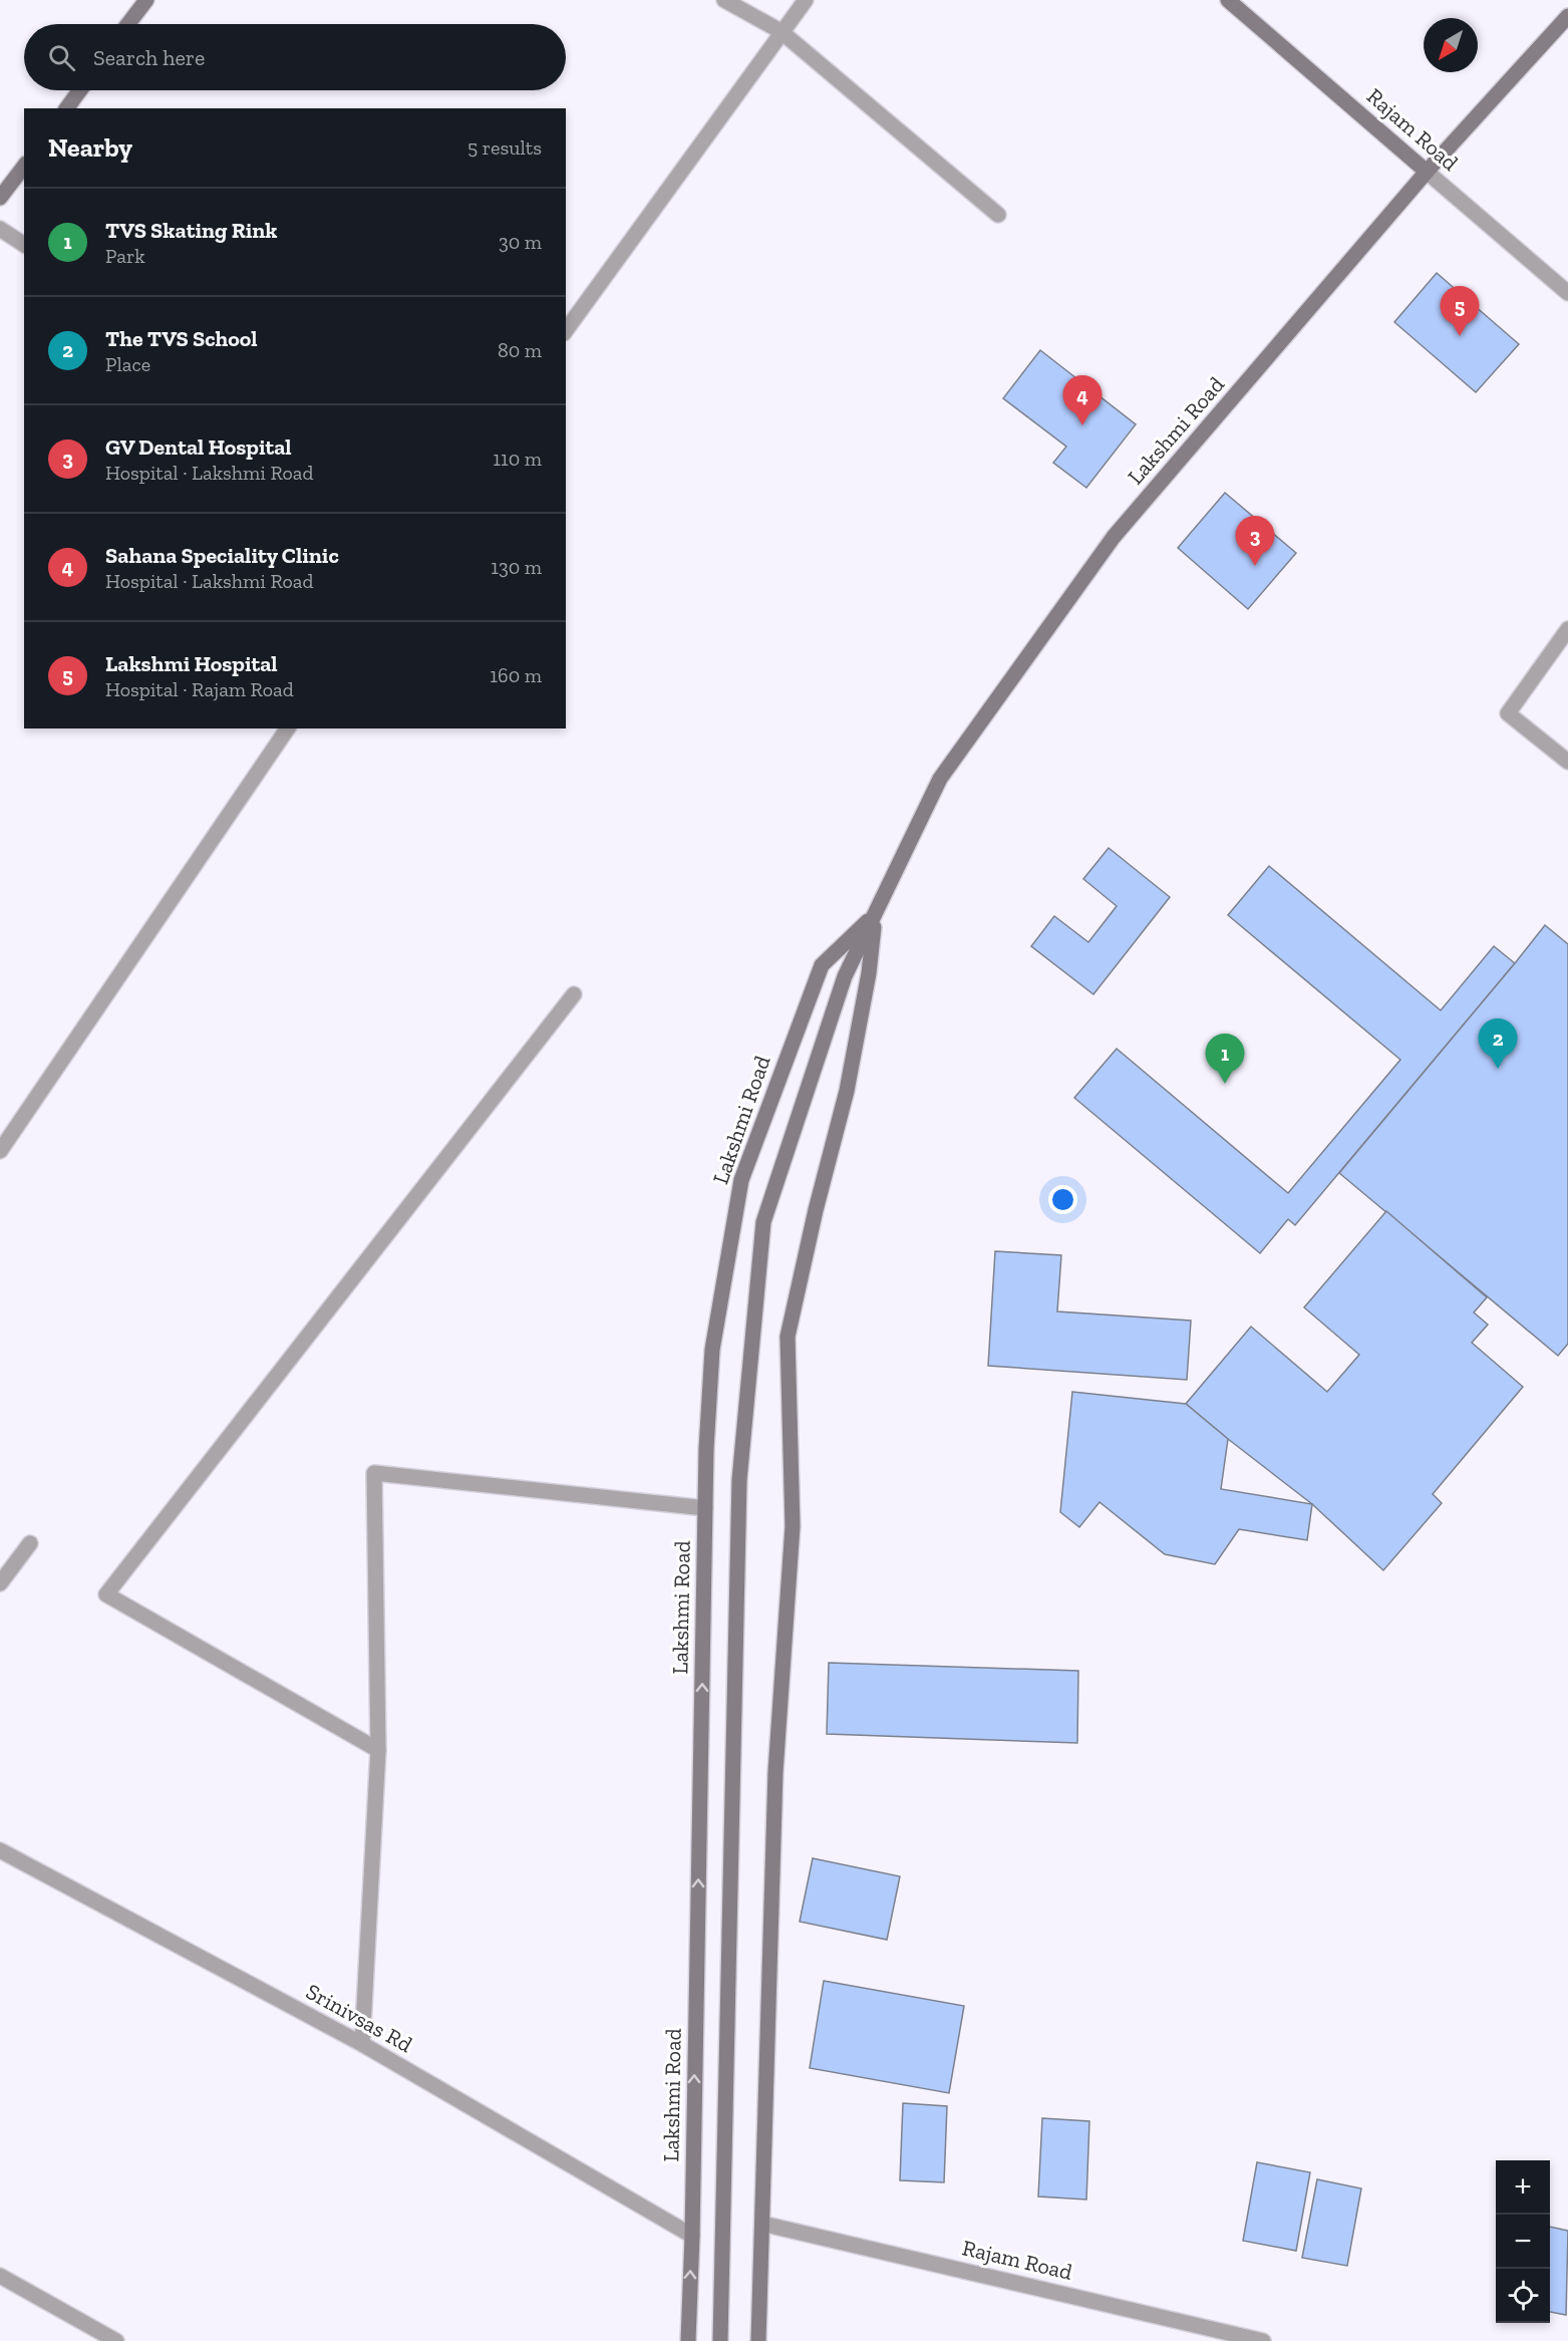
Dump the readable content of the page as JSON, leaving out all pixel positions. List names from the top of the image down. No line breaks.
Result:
{"streets":{"street":["Rajam Road","Lakshmi Road","Srinivsas Rd"]},"crossings":[["Rajam Road","Lakshmi Road"],["Lakshmi Road","Srinivsas Rd"]],"north":"bottom left","page":{"search":"Search here","heading":["Nearby","5 results"],"list":[{"mark":"1","name":"TVS Skating Rink","note":"Park","value":"30 m"},{"mark":"2","name":"The TVS School","note":"Place","value":"80 m"},{"mark":"3","name":"GV Dental Hospital","note":"Hospital · Lakshmi Road","value":"110 m"},{"mark":"4","name":"Sahana Speciality Clinic","note":"Hospital · Lakshmi Road","value":"130 m"},{"mark":"5","name":"Lakshmi Hospital","note":"Hospital · Rajam Road","value":"160 m"}],"pins":["5","4","3","2","1"],"map_buttons":["+","−"]}}
